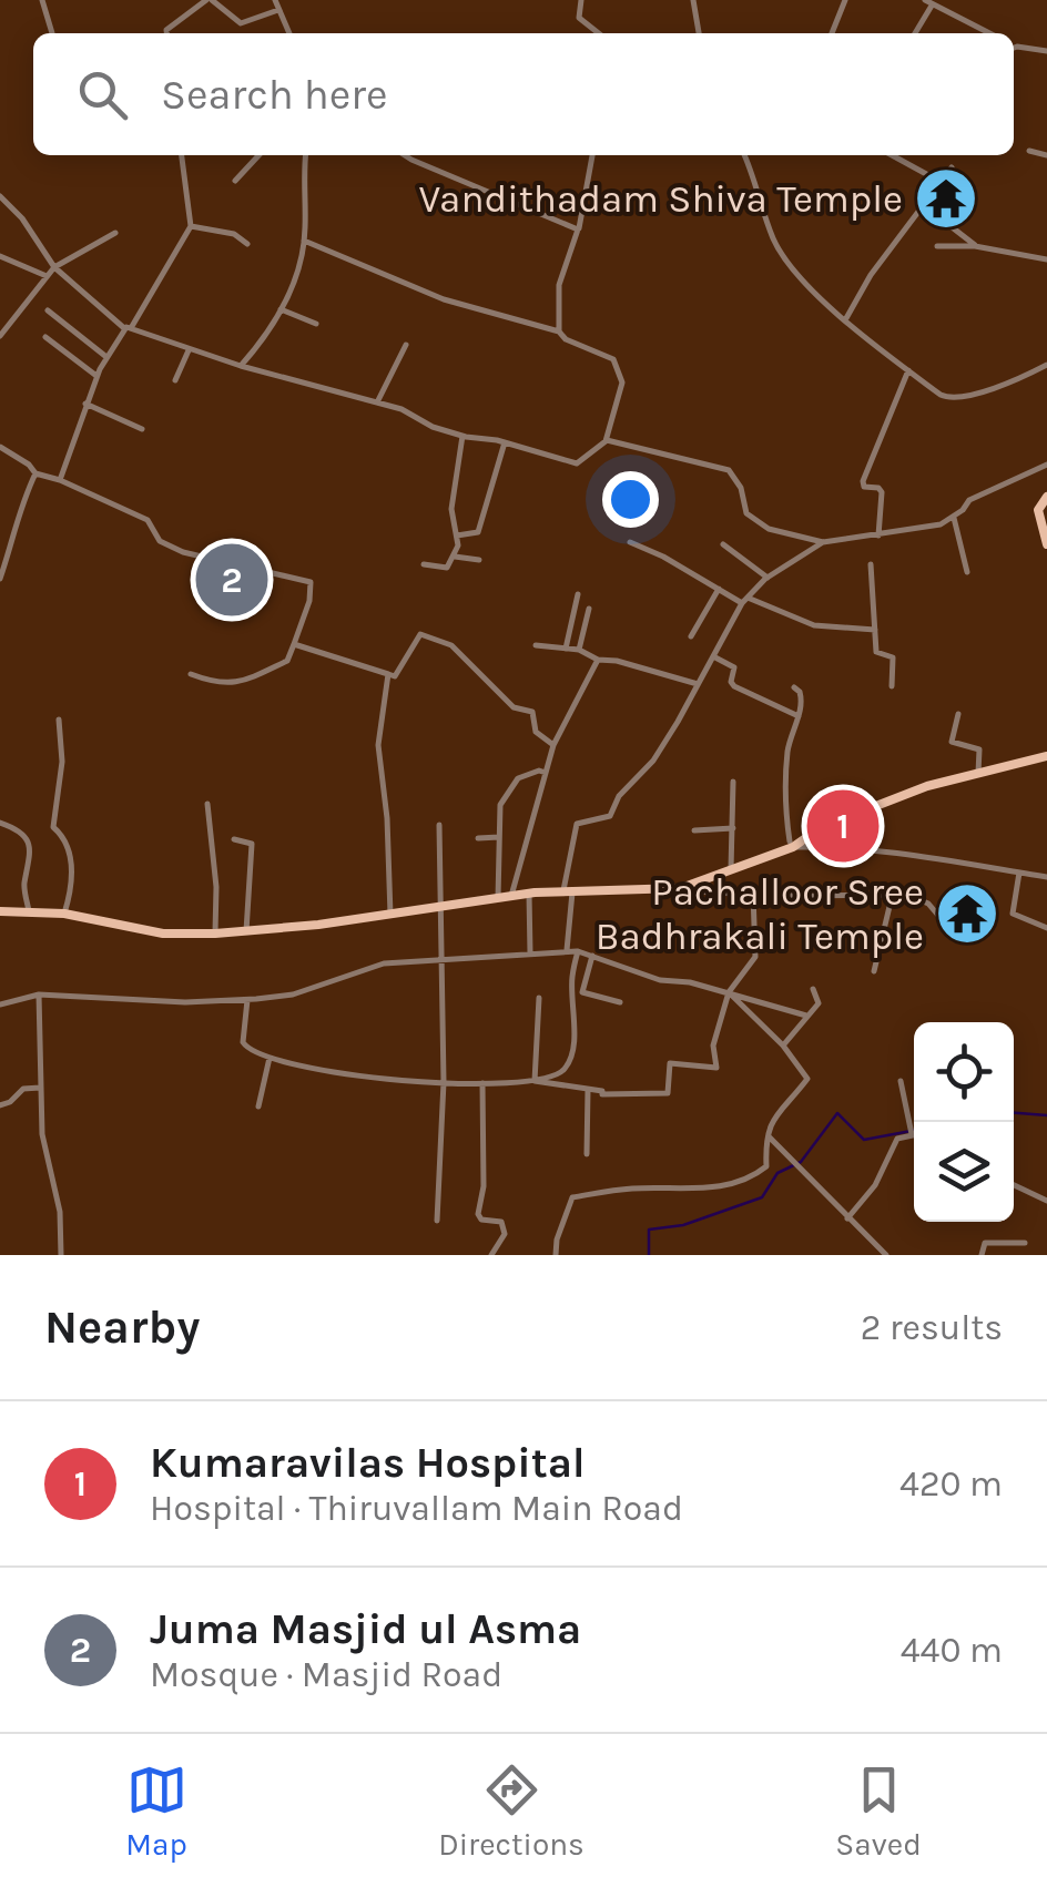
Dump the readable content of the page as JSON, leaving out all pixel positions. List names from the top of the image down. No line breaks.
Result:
{"places":{"temple":["Vandithadam Shiva Temple","Pachalloor Sree Badhrakali Temple"]},"page":{"search":"Search here","pins":["2","1"],"heading":["Nearby","2 results"],"list":[{"mark":"1","name":"Kumaravilas Hospital","note":"Hospital · Thiruvallam Main Road","value":"420 m"},{"mark":"2","name":"Juma Masjid ul Asma","note":"Mosque · Masjid Road","value":"440 m"}],"nav":["Map","Directions","Saved"]}}
